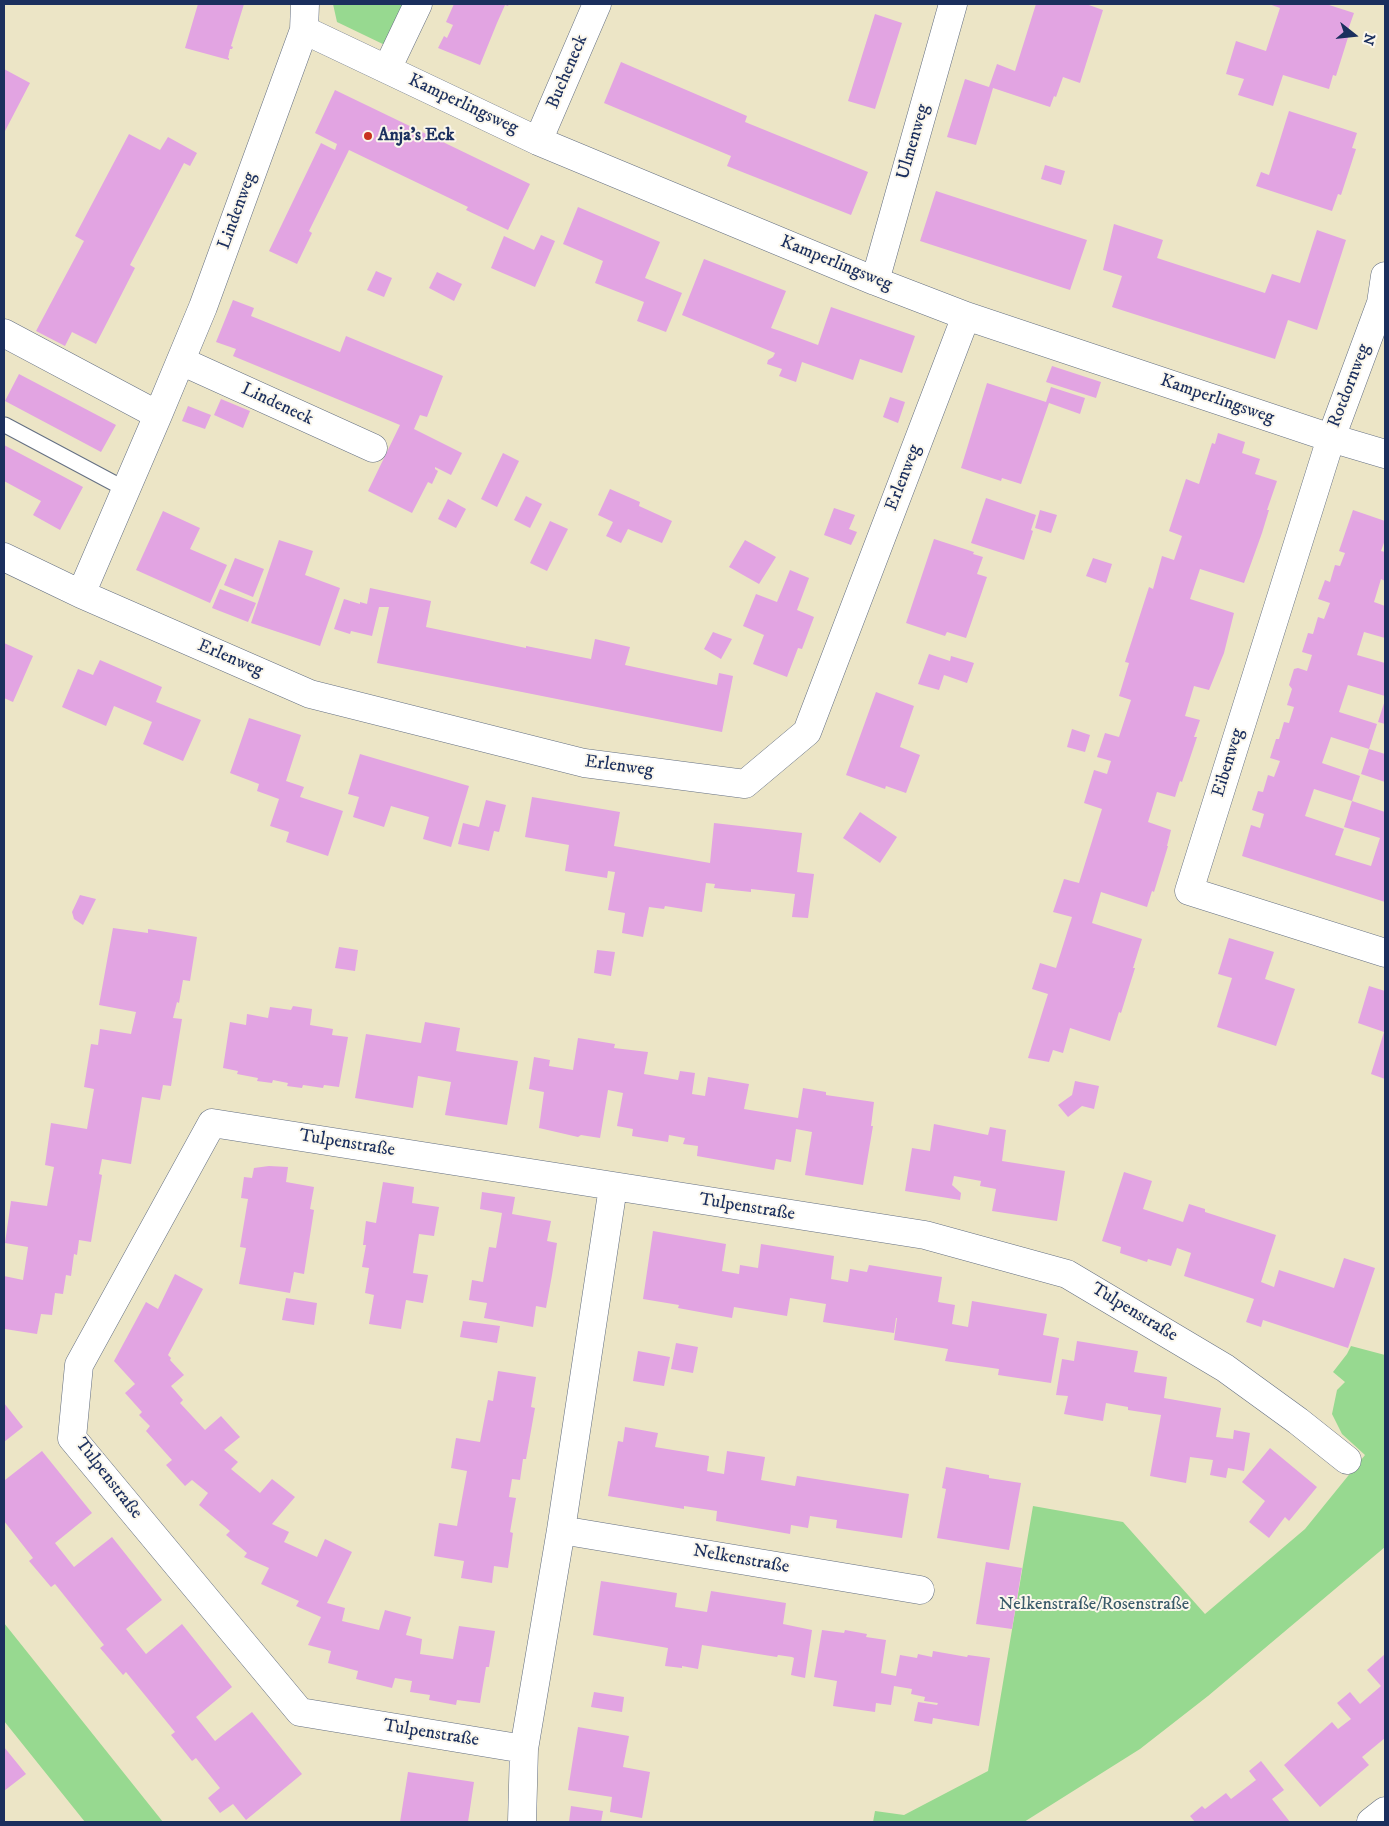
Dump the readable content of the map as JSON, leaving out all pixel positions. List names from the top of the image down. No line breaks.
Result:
{"streets":{"street":["Bucheneck","Kamperlingsweg","Ulmenweg","Lindenweg","Rotdornweg","Lindeneck","Erlenweg","Eibenweg","Tulpenstraße","Nelkenstraße"]},"crossings":[["Bucheneck","Kamperlingsweg"],["Kamperlingsweg","Ulmenweg"],["Kamperlingsweg","Lindenweg"],["Kamperlingsweg","Rotdornweg"],["Kamperlingsweg","Erlenweg"],["Kamperlingsweg","Eibenweg"],["Lindenweg","Lindeneck"],["Lindenweg","Erlenweg"],["Rotdornweg","Eibenweg"]],"parks":["Nelkenstraße/Rosenstraße"],"places":["Anja's Eck"],"north":"right"}
